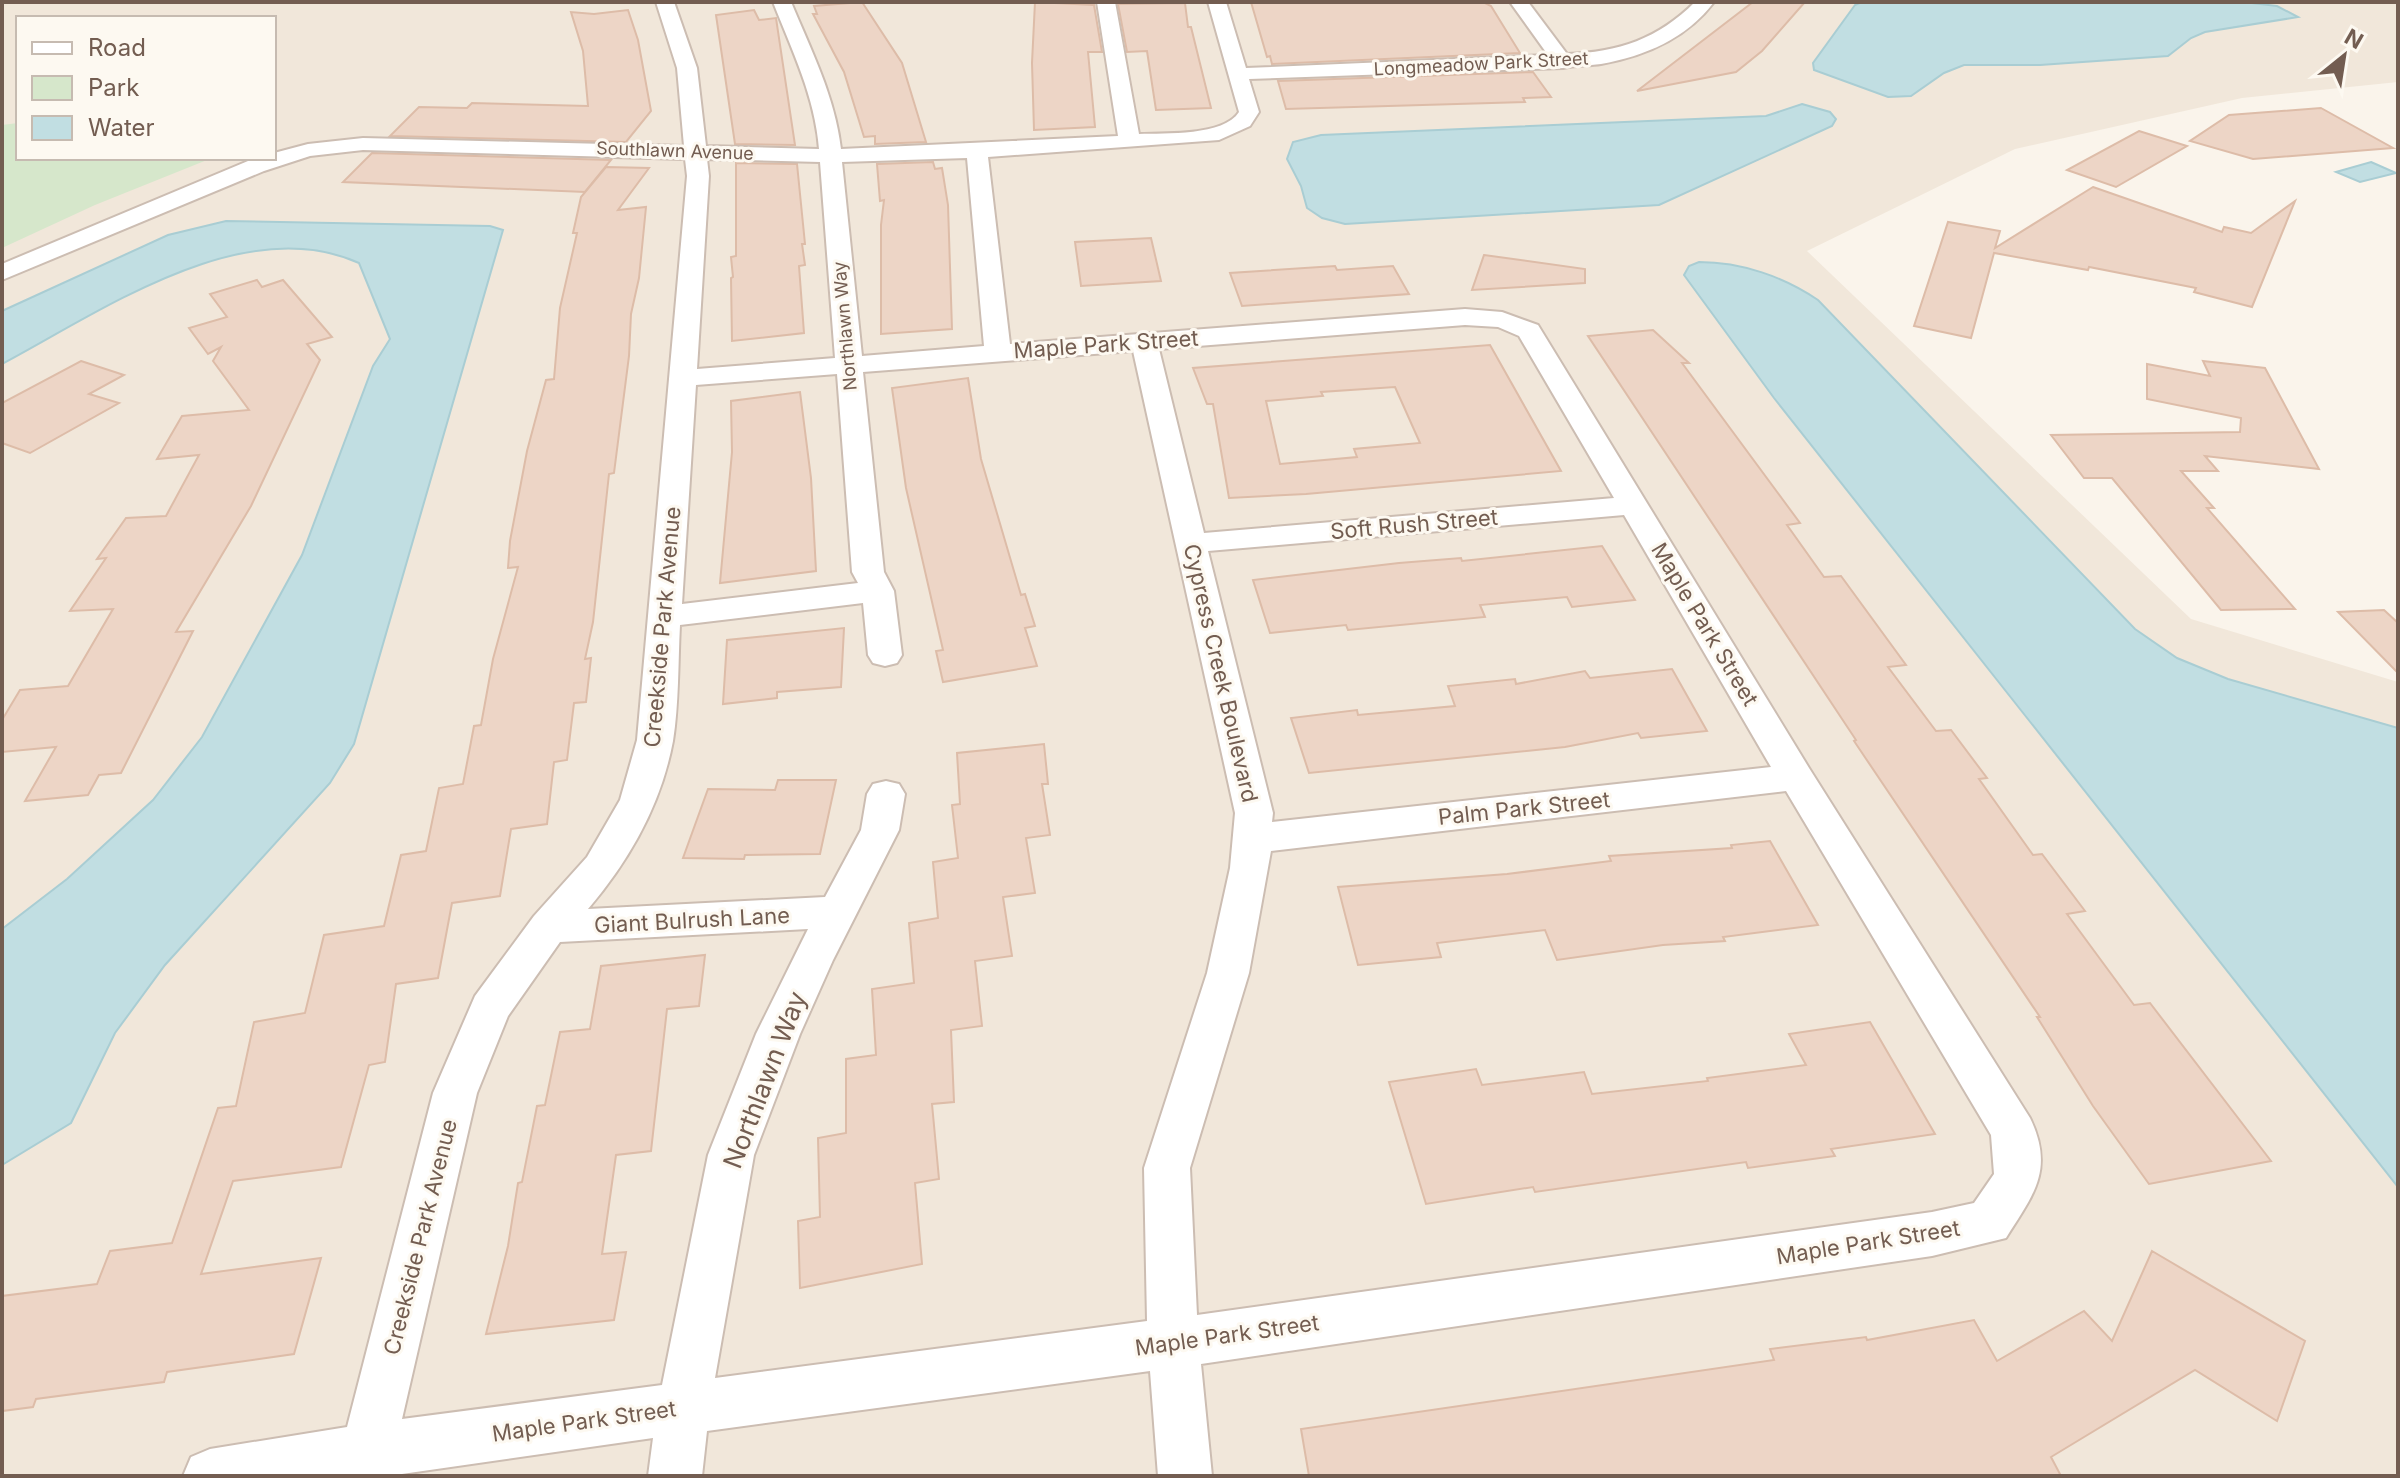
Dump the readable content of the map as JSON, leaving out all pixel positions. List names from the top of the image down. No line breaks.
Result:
{"streets":{"street":["Longmeadow Park Street","Southlawn Avenue","Northlawn Way","Maple Park Street","Soft Rush Street","Creekside Park Avenue","Cypress Creek Boulevard","Palm Park Street","Giant Bulrush Lane"]},"crossings":[["Longmeadow Park Street","Southlawn Avenue"],["Southlawn Avenue","Northlawn Way"],["Southlawn Avenue","Creekside Park Avenue"],["Northlawn Way","Maple Park Street"],["Northlawn Way","Giant Bulrush Lane"],["Maple Park Street","Soft Rush Street"],["Maple Park Street","Creekside Park Avenue"],["Maple Park Street","Cypress Creek Boulevard"],["Maple Park Street","Palm Park Street"],["Soft Rush Street","Cypress Creek Boulevard"],["Creekside Park Avenue","Giant Bulrush Lane"],["Cypress Creek Boulevard","Palm Park Street"]],"legend":["Road","Park","Water"],"north":"top right"}
